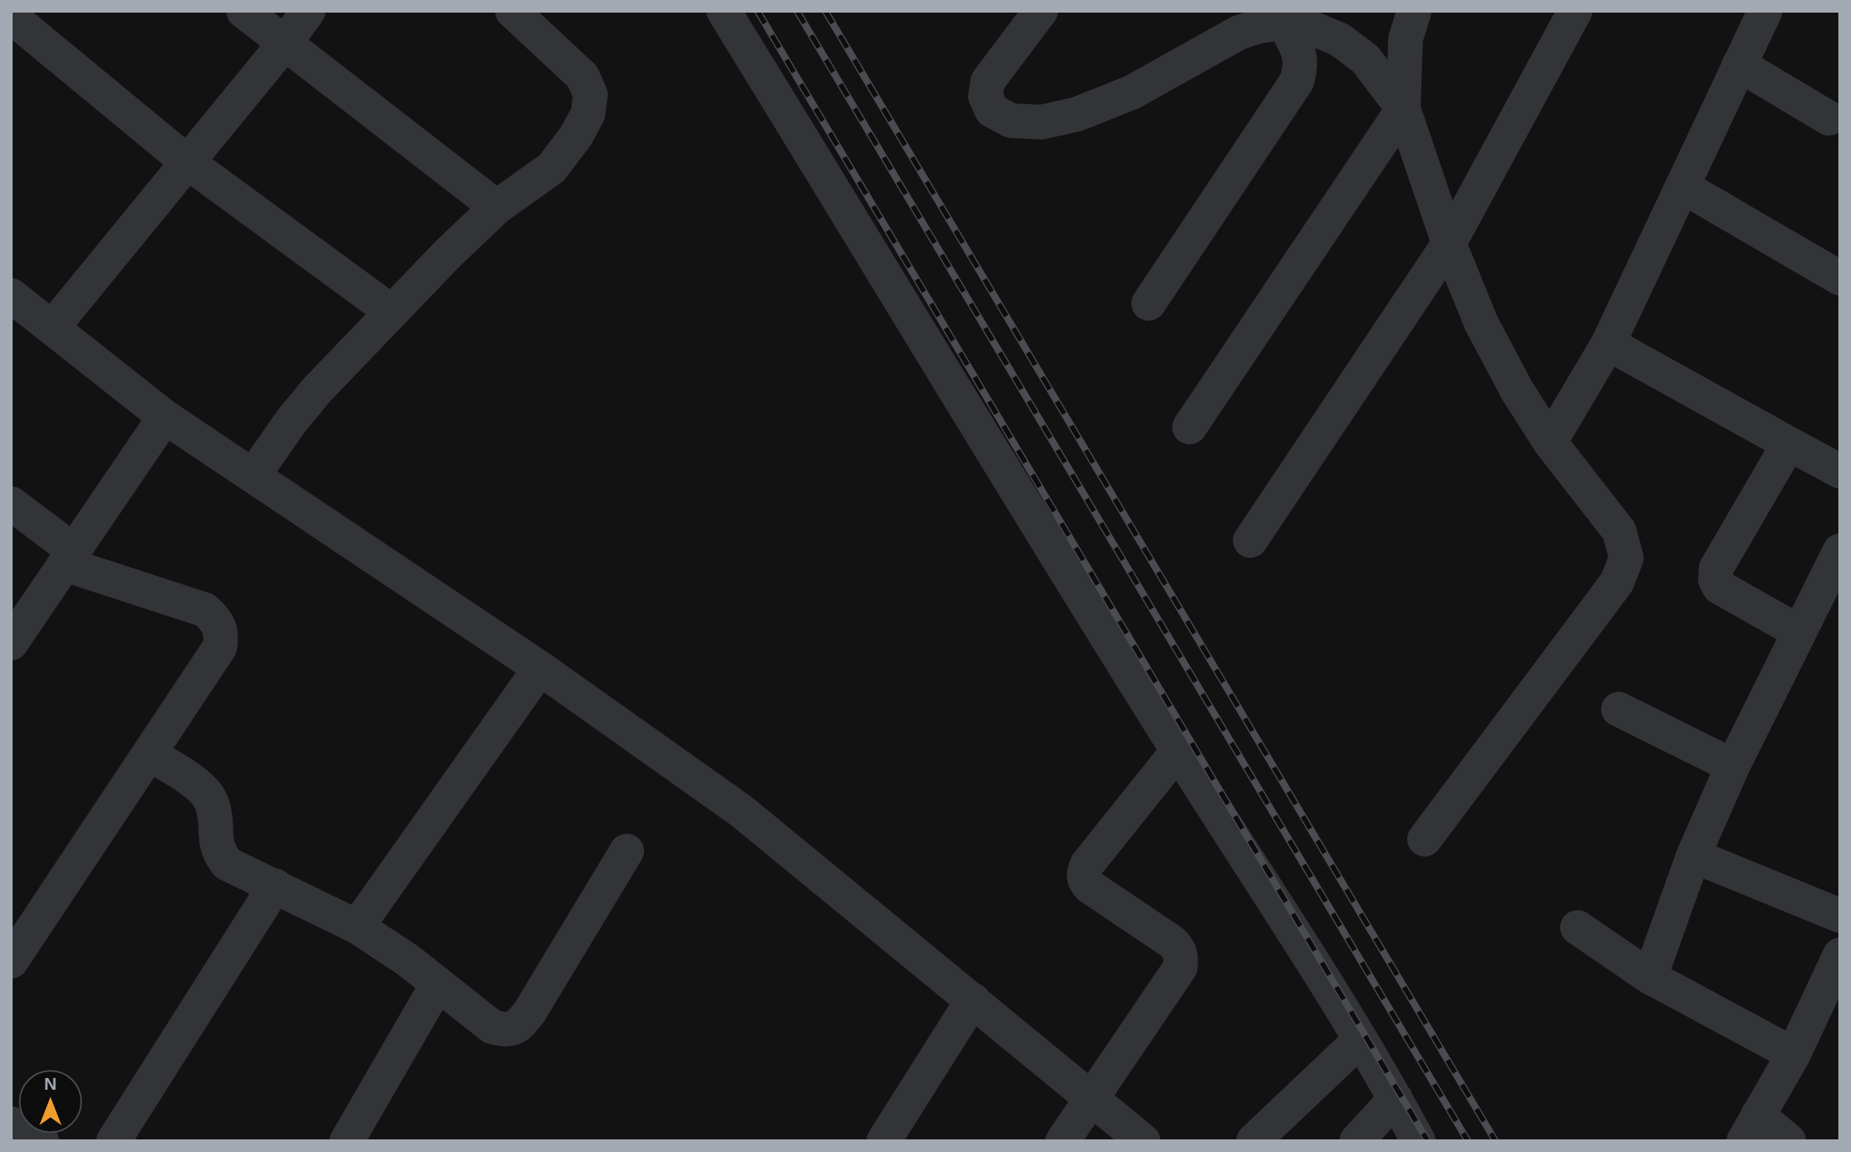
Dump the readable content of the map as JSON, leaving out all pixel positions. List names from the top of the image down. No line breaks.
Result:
{"north":"top"}
